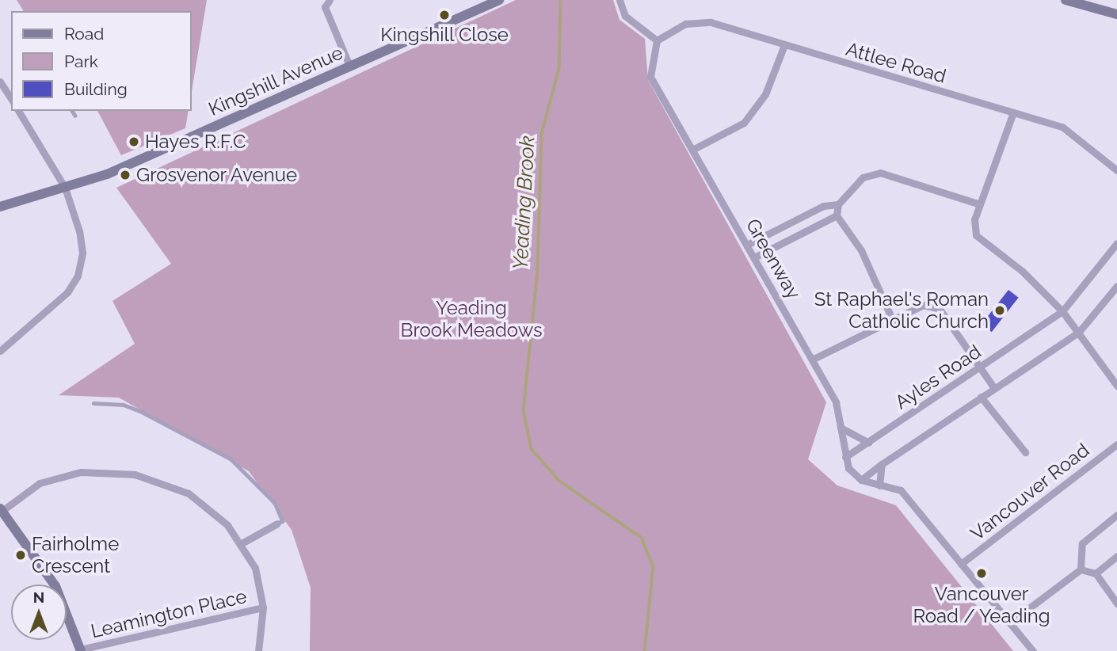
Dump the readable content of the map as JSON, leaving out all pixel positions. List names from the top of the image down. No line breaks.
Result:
{"streets":{"street":["Attlee Road","Kingshill Avenue","Greenway","Ayles Road","Vancouver Road","Leamington Place"]},"crossings":[["Attlee Road","Greenway"],["Greenway","Ayles Road"]],"water":["Yeading Brook"],"parks":["Yeading Brook Meadows"],"places":["Kingshill Close","Hayes R.F.C","Grosvenor Avenue","St Raphael's Roman Catholic Church","Fairholme Crescent","Vancouver Road / Yeading"],"legend":["Road","Park","Building"],"north":"top"}
